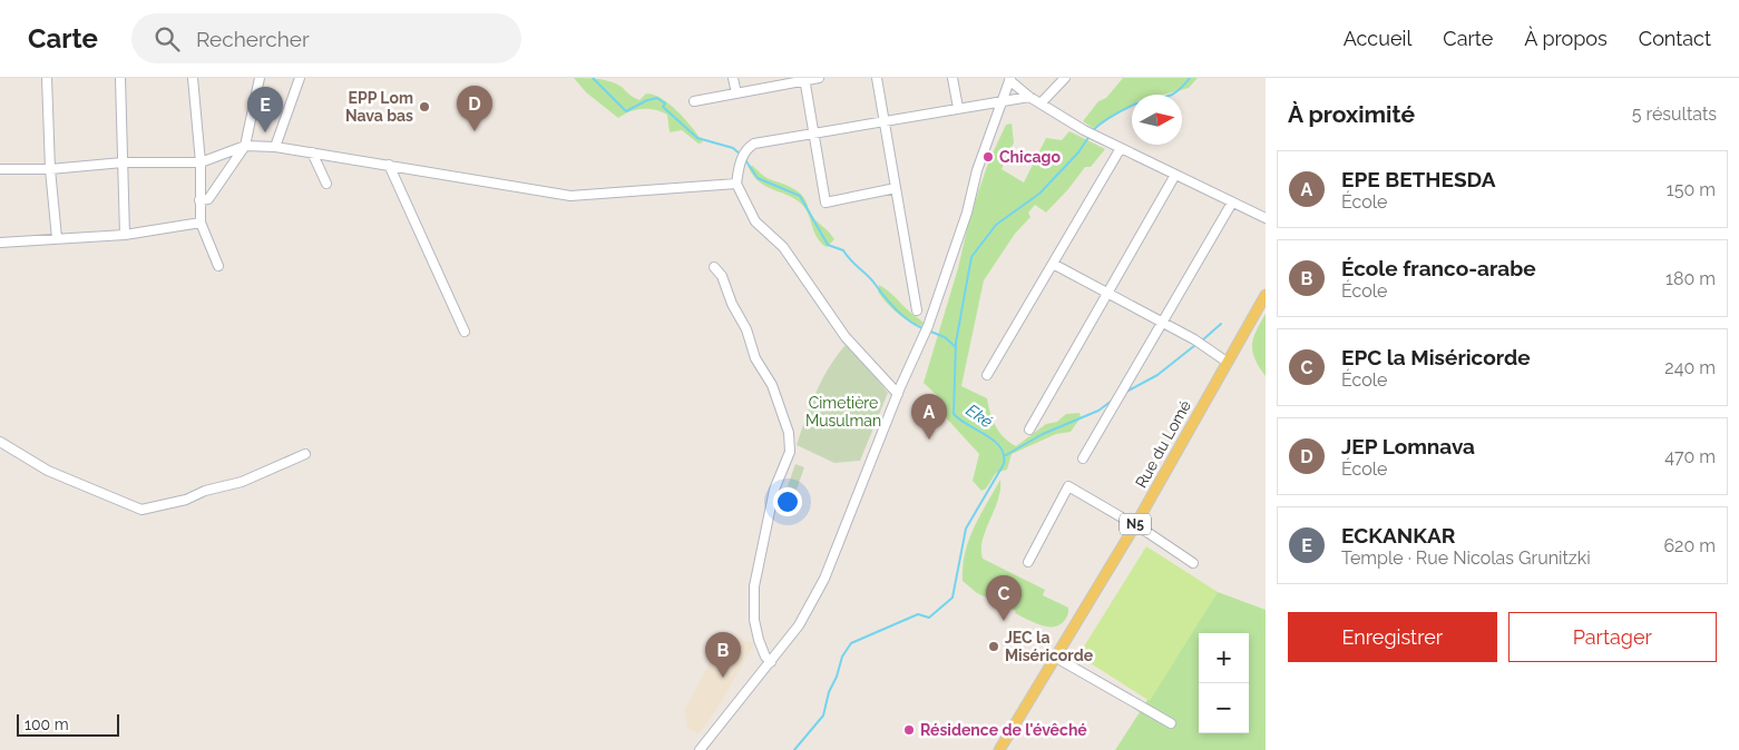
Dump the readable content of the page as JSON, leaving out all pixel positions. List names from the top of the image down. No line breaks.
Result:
{"streets":{"main road":["Rue du Lomé","N5"]},"water":["Eké"],"parks":["Cimetière Musulman"],"places":["EPP Lom Nava bas","Chicago","JEC la Miséricorde","Résidence de l'évêché"],"scale_bar":"100 m","north":"right","page":{"header":"Carte","search":"Rechercher","nav":["Accueil","Carte","À propos","Contact"],"heading":["À proximité","5 résultats"],"pins":["D","E","A","C","B"],"list":[{"mark":"A","name":"EPE BETHESDA","note":"École","value":"150 m"},{"mark":"B","name":"École franco-arabe","note":"École","value":"180 m"},{"mark":"C","name":"EPC la Miséricorde","note":"École","value":"240 m"},{"mark":"D","name":"JEP Lomnava","note":"École","value":"470 m"},{"mark":"E","name":"ECKANKAR","note":"Temple · Rue Nicolas Grunitzki","value":"620 m"}],"buttons":["Enregistrer","Partager"],"map_buttons":["+","−"],"scale":"100 m"}}
